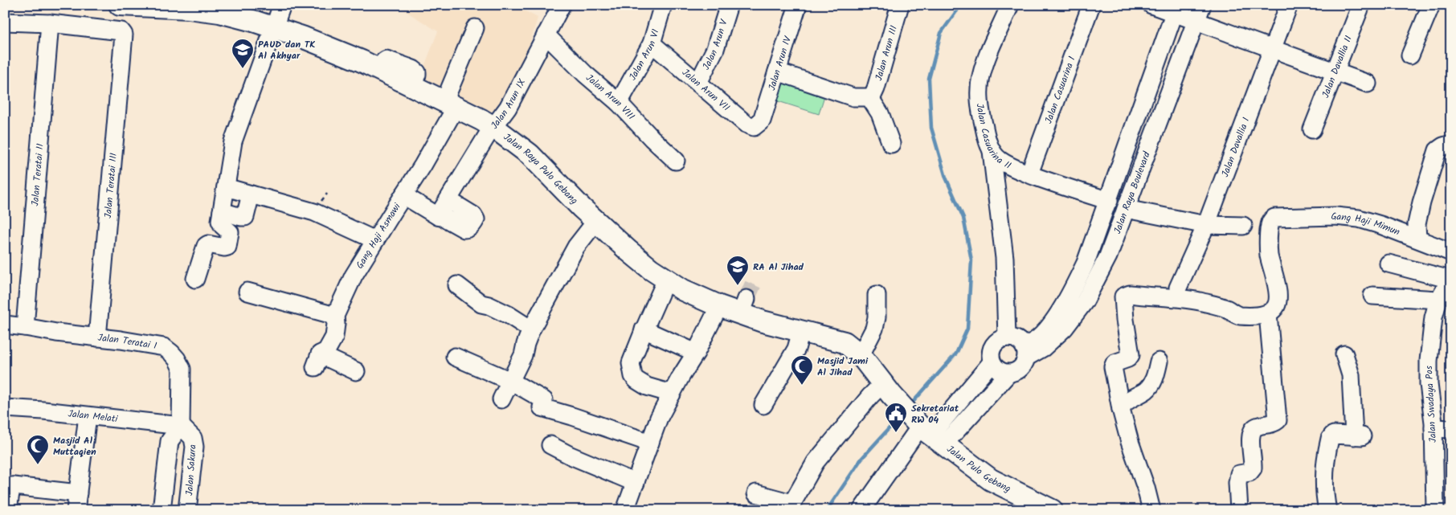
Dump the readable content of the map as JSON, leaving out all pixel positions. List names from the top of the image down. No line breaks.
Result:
{"streets":{"main road":["Jalan Raya Pulo Gebang","Jalan Pulo Gebang"],"street":["Jalan Arun V","Jalan Arun III","Jalan Arun VI","Jalan Arun IV","Jalan Davallia II","Jalan Casuarina I","Jalan Arun VII","Jalan Arun VIII","Jalan Arun IX","Jalan Casuarina II","Jalan Davallia I","Jalan Teratai II","Jalan Teratai III","Jalan Raya Boulevard","Gang Haji Mimun","Gang Haji Asmawi","Jalan Teratai I","Jalan Swadaya Pos","Jalan Melati","Jalan Sakura"]},"crossings":[["Jalan Arun V","Jalan Arun VII"],["Jalan Arun VI","Jalan Arun VII"],["Jalan Arun VI","Jalan Arun VIII"],["Jalan Arun IV","Jalan Arun VII"],["Jalan Casuarina I","Jalan Casuarina II"],["Jalan Arun VIII","Jalan Arun IX"],["Jalan Arun IX","Jalan Raya Pulo Gebang"],["Jalan Casuarina II","Jalan Raya Boulevard"],["Jalan Raya Pulo Gebang","Gang Haji Asmawi"],["Jalan Raya Pulo Gebang","Jalan Pulo Gebang"],["Jalan Teratai II","Jalan Teratai III"],["Jalan Teratai II","Jalan Teratai I"],["Jalan Teratai III","Jalan Teratai I"],["Jalan Teratai I","Jalan Melati"],["Jalan Teratai I","Jalan Sakura"],["Jalan Melati","Jalan Sakura"]],"places":{"school or university":["PAUD dan TK Al Akhyar","RA Al Jihad"],"mosque":["Masjid Jami Al Jihad","Masjid Al Muttaqien"],"public building":["Sekretariat RW 04"]}}
